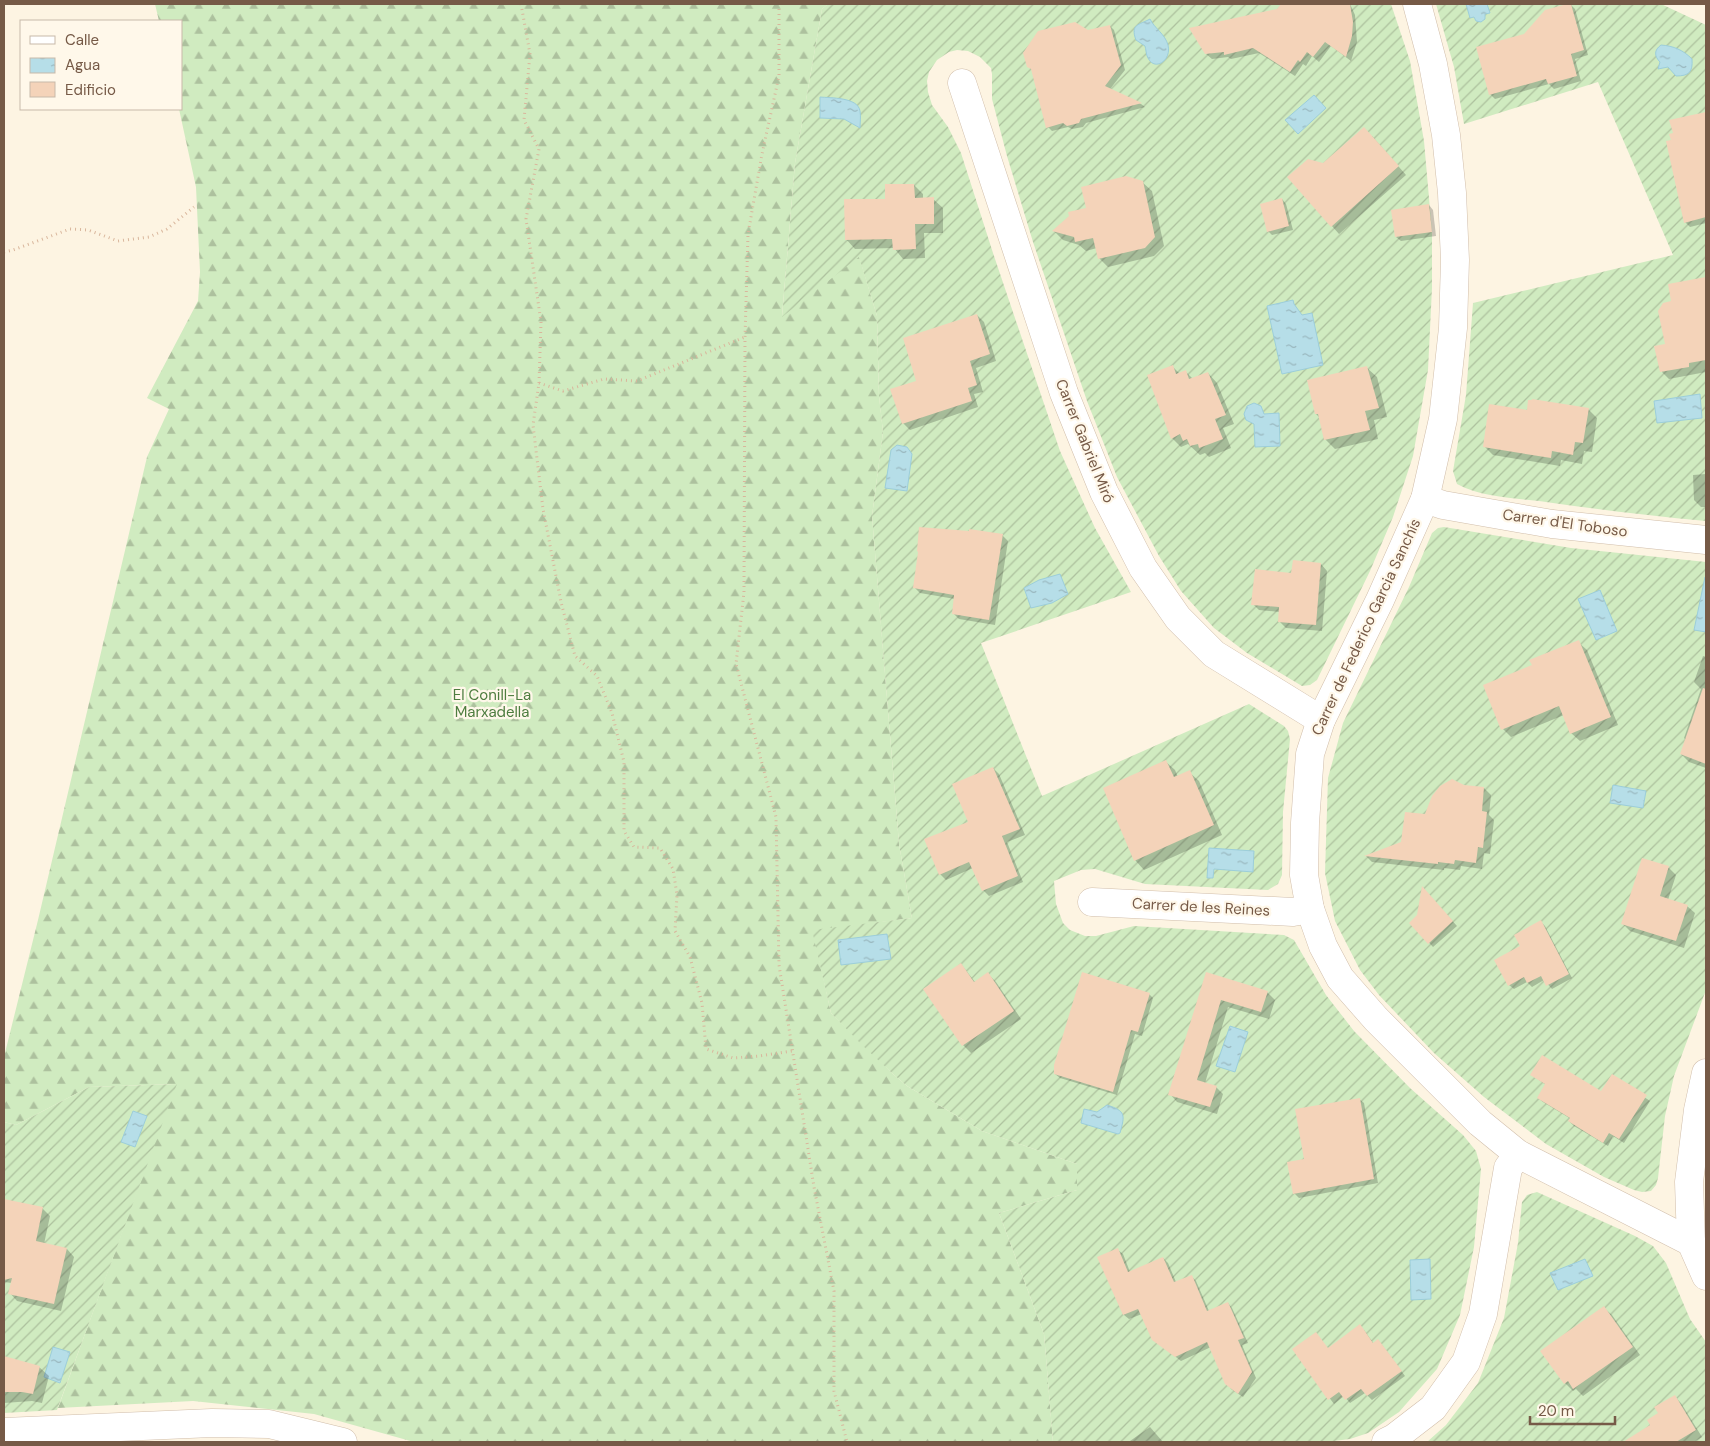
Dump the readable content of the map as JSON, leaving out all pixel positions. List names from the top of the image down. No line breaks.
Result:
{"streets":{"street":["Carrer Gabriel Miró","Carrer d'El Toboso","Carrer de Federico Garcia Sanchís","Carrer de les Reines"]},"crossings":[["Carrer Gabriel Miró","Carrer de Federico Garcia Sanchís"],["Carrer d'El Toboso","Carrer de Federico Garcia Sanchís"],["Carrer de Federico Garcia Sanchís","Carrer de les Reines"]],"parks":["El Conill-La Marxadella"],"legend":["Calle","Agua","Edificio"],"scale_bar":"20 m"}
